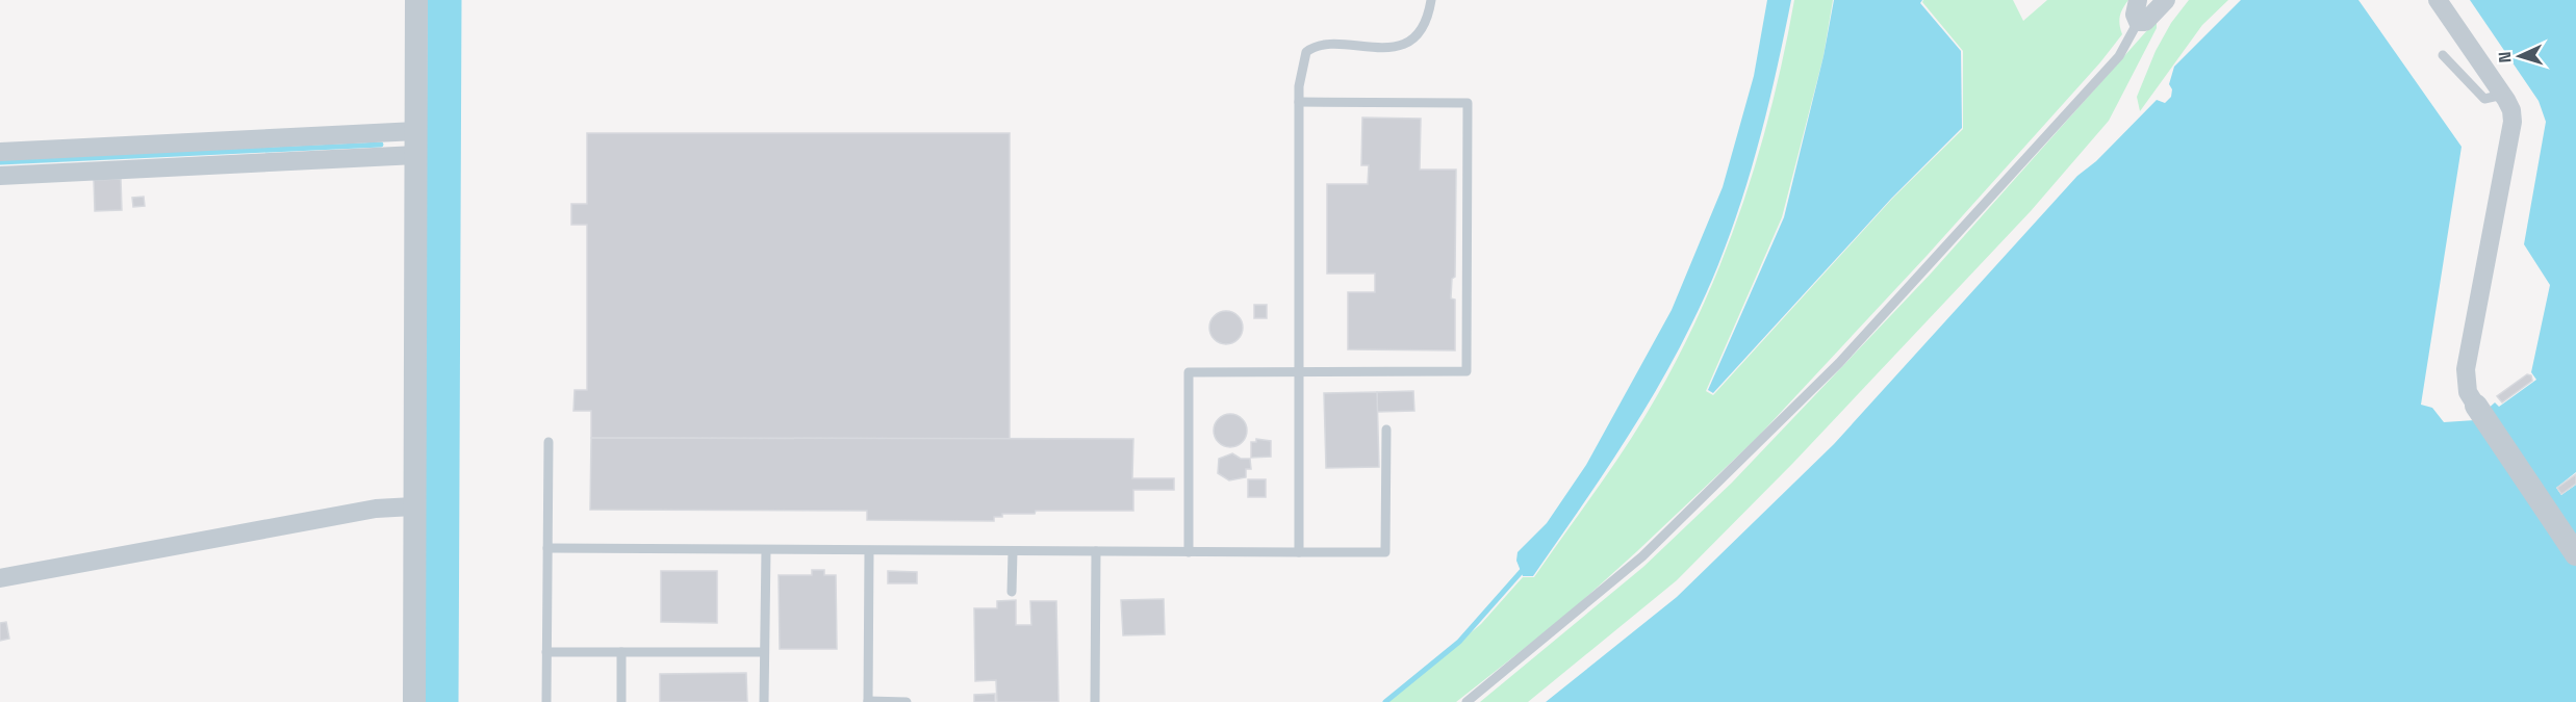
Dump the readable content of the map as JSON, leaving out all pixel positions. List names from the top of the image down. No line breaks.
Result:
{"north":"left"}
